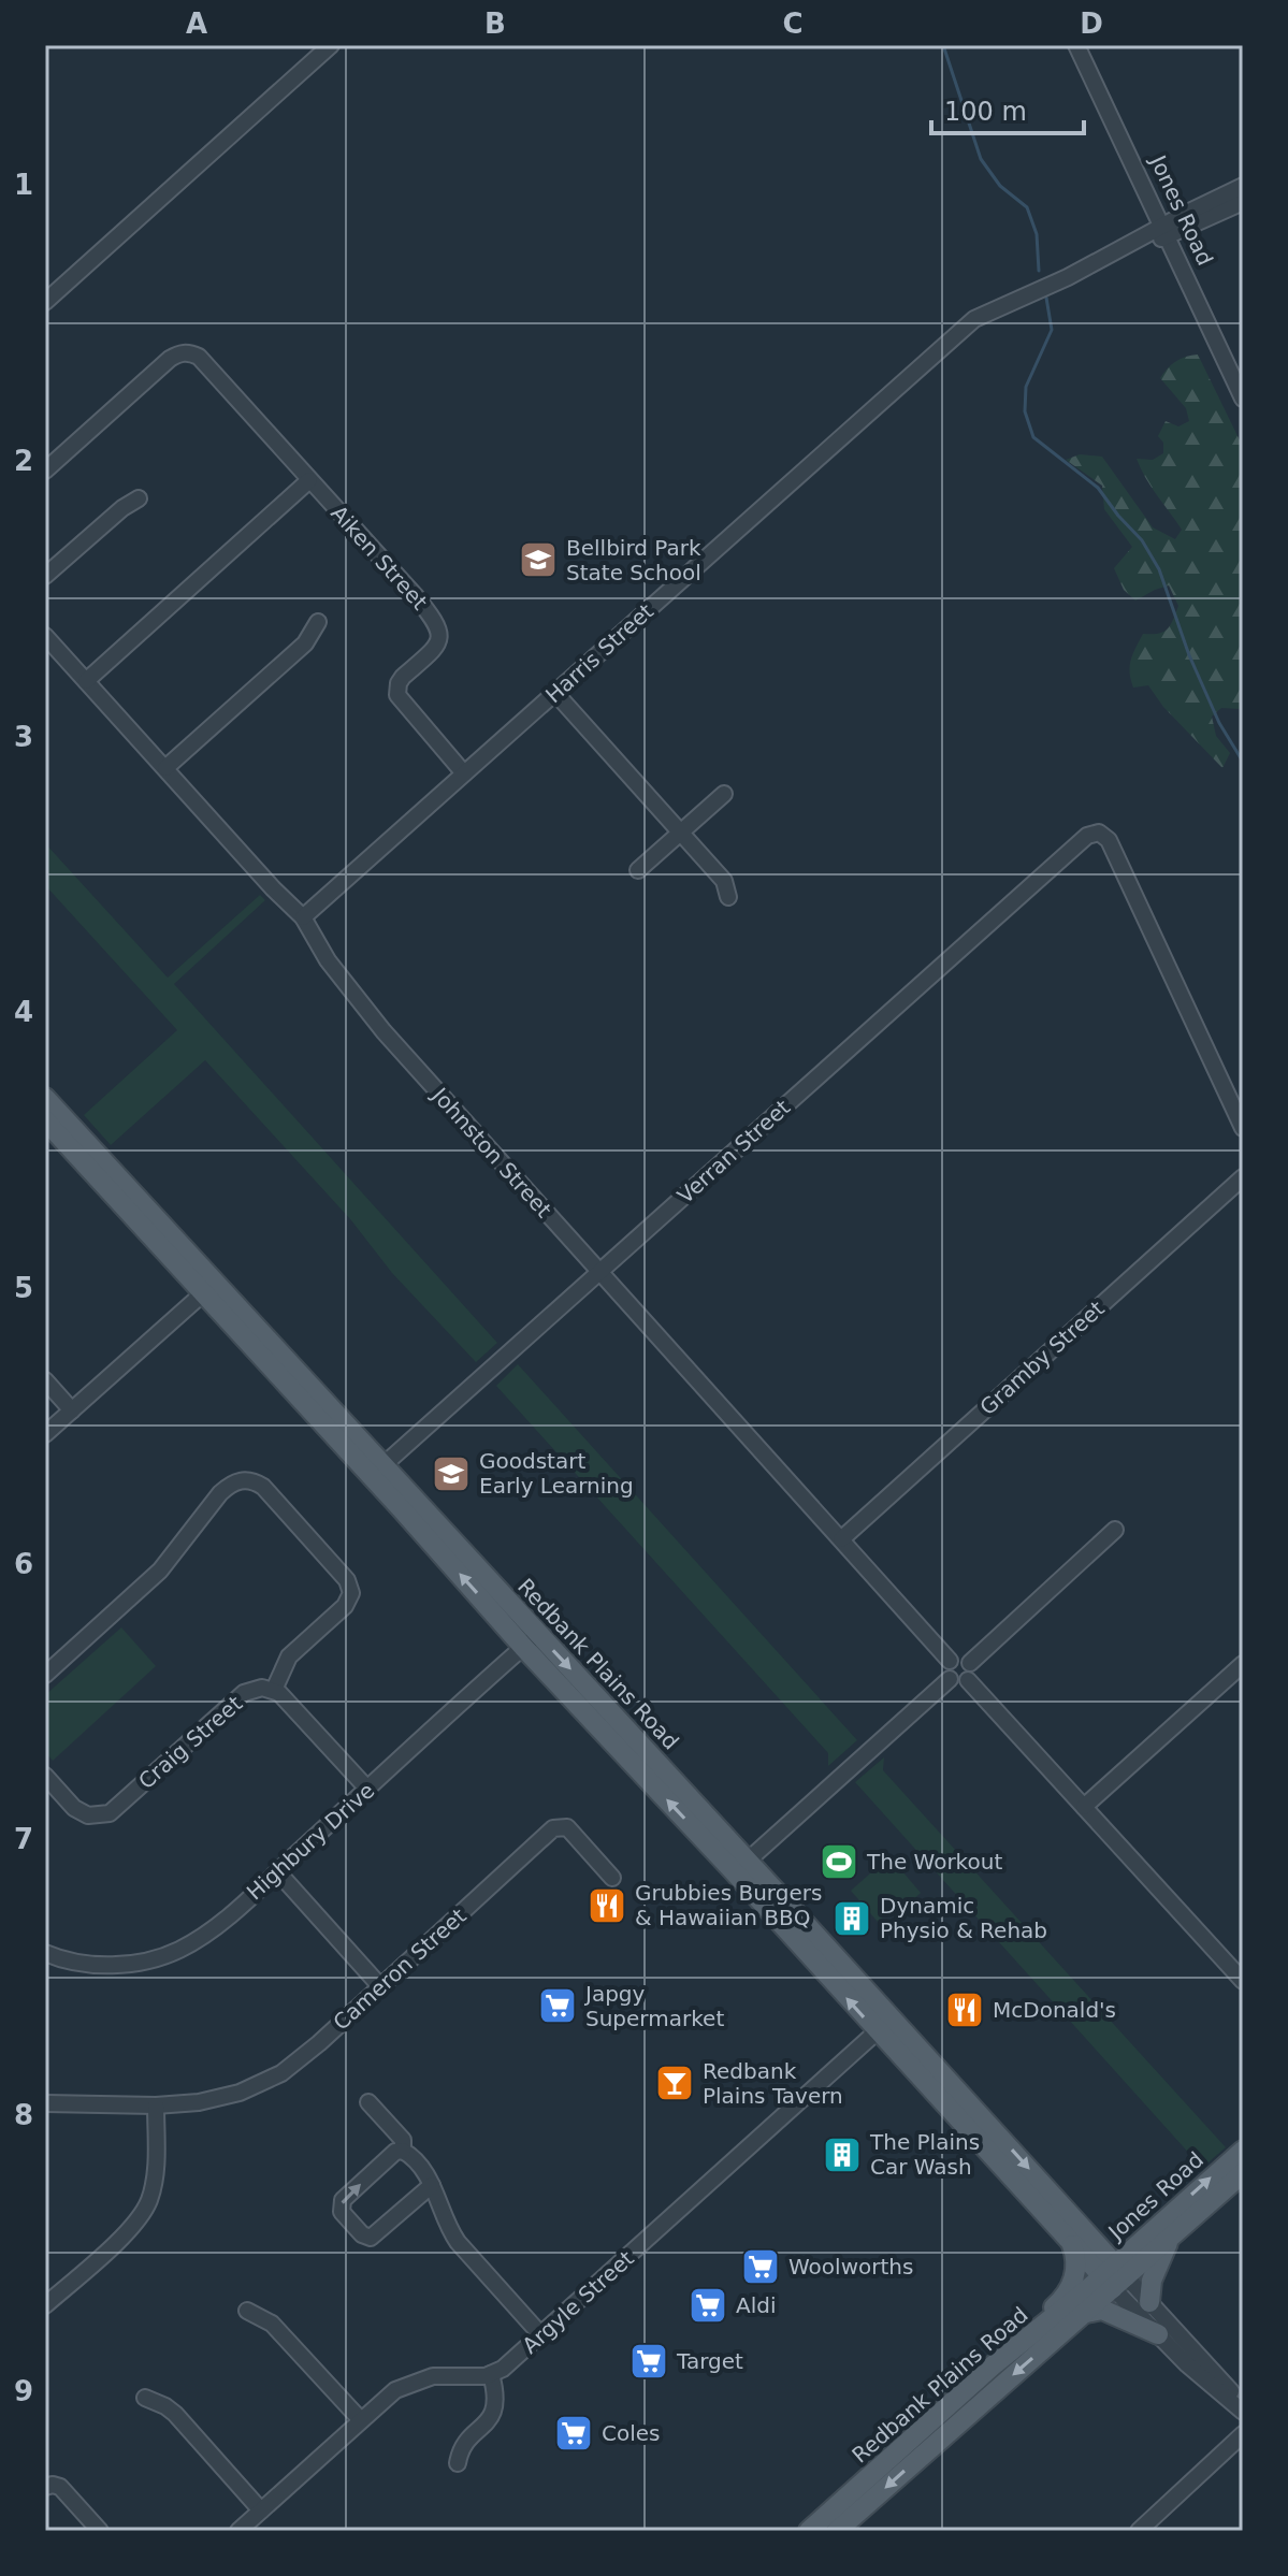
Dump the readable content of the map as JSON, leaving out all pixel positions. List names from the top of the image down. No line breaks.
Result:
{"streets":{"main road":["Jones Road","Redbank Plains Road"],"street":["Aiken Street","Harris Street","Verran Street","Johnston Street","Gramby Street","Craig Street","Highbury Drive","Cameron Street","Argyle Street"]},"crossings":[["Jones Road","Harris Street"],["Jones Road","Redbank Plains Road"],["Aiken Street","Harris Street"],["Harris Street","Johnston Street"],["Verran Street","Johnston Street"],["Verran Street","Redbank Plains Road"],["Johnston Street","Gramby Street"],["Redbank Plains Road","Highbury Drive"],["Redbank Plains Road","Argyle Street"]],"places":{"school or university":["Bellbird Park State School","Goodstart Early Learning"],"sports":["The Workout"],"restaurant":["Grubbies Burgers & Hawaiian BBQ","McDonald's"],"building":["Dynamic Physio & Rehab","The Plains Car Wash"],"supermarket":["Japgy Supermarket","Woolworths","Aldi","Target","Coles"],"bar":["Redbank Plains Tavern"]},"scale_bar":"100 m","grid":{"columns":["A","B","C","D"],"rows":["1","2","3","4","5","6","7","8","9"]}}
